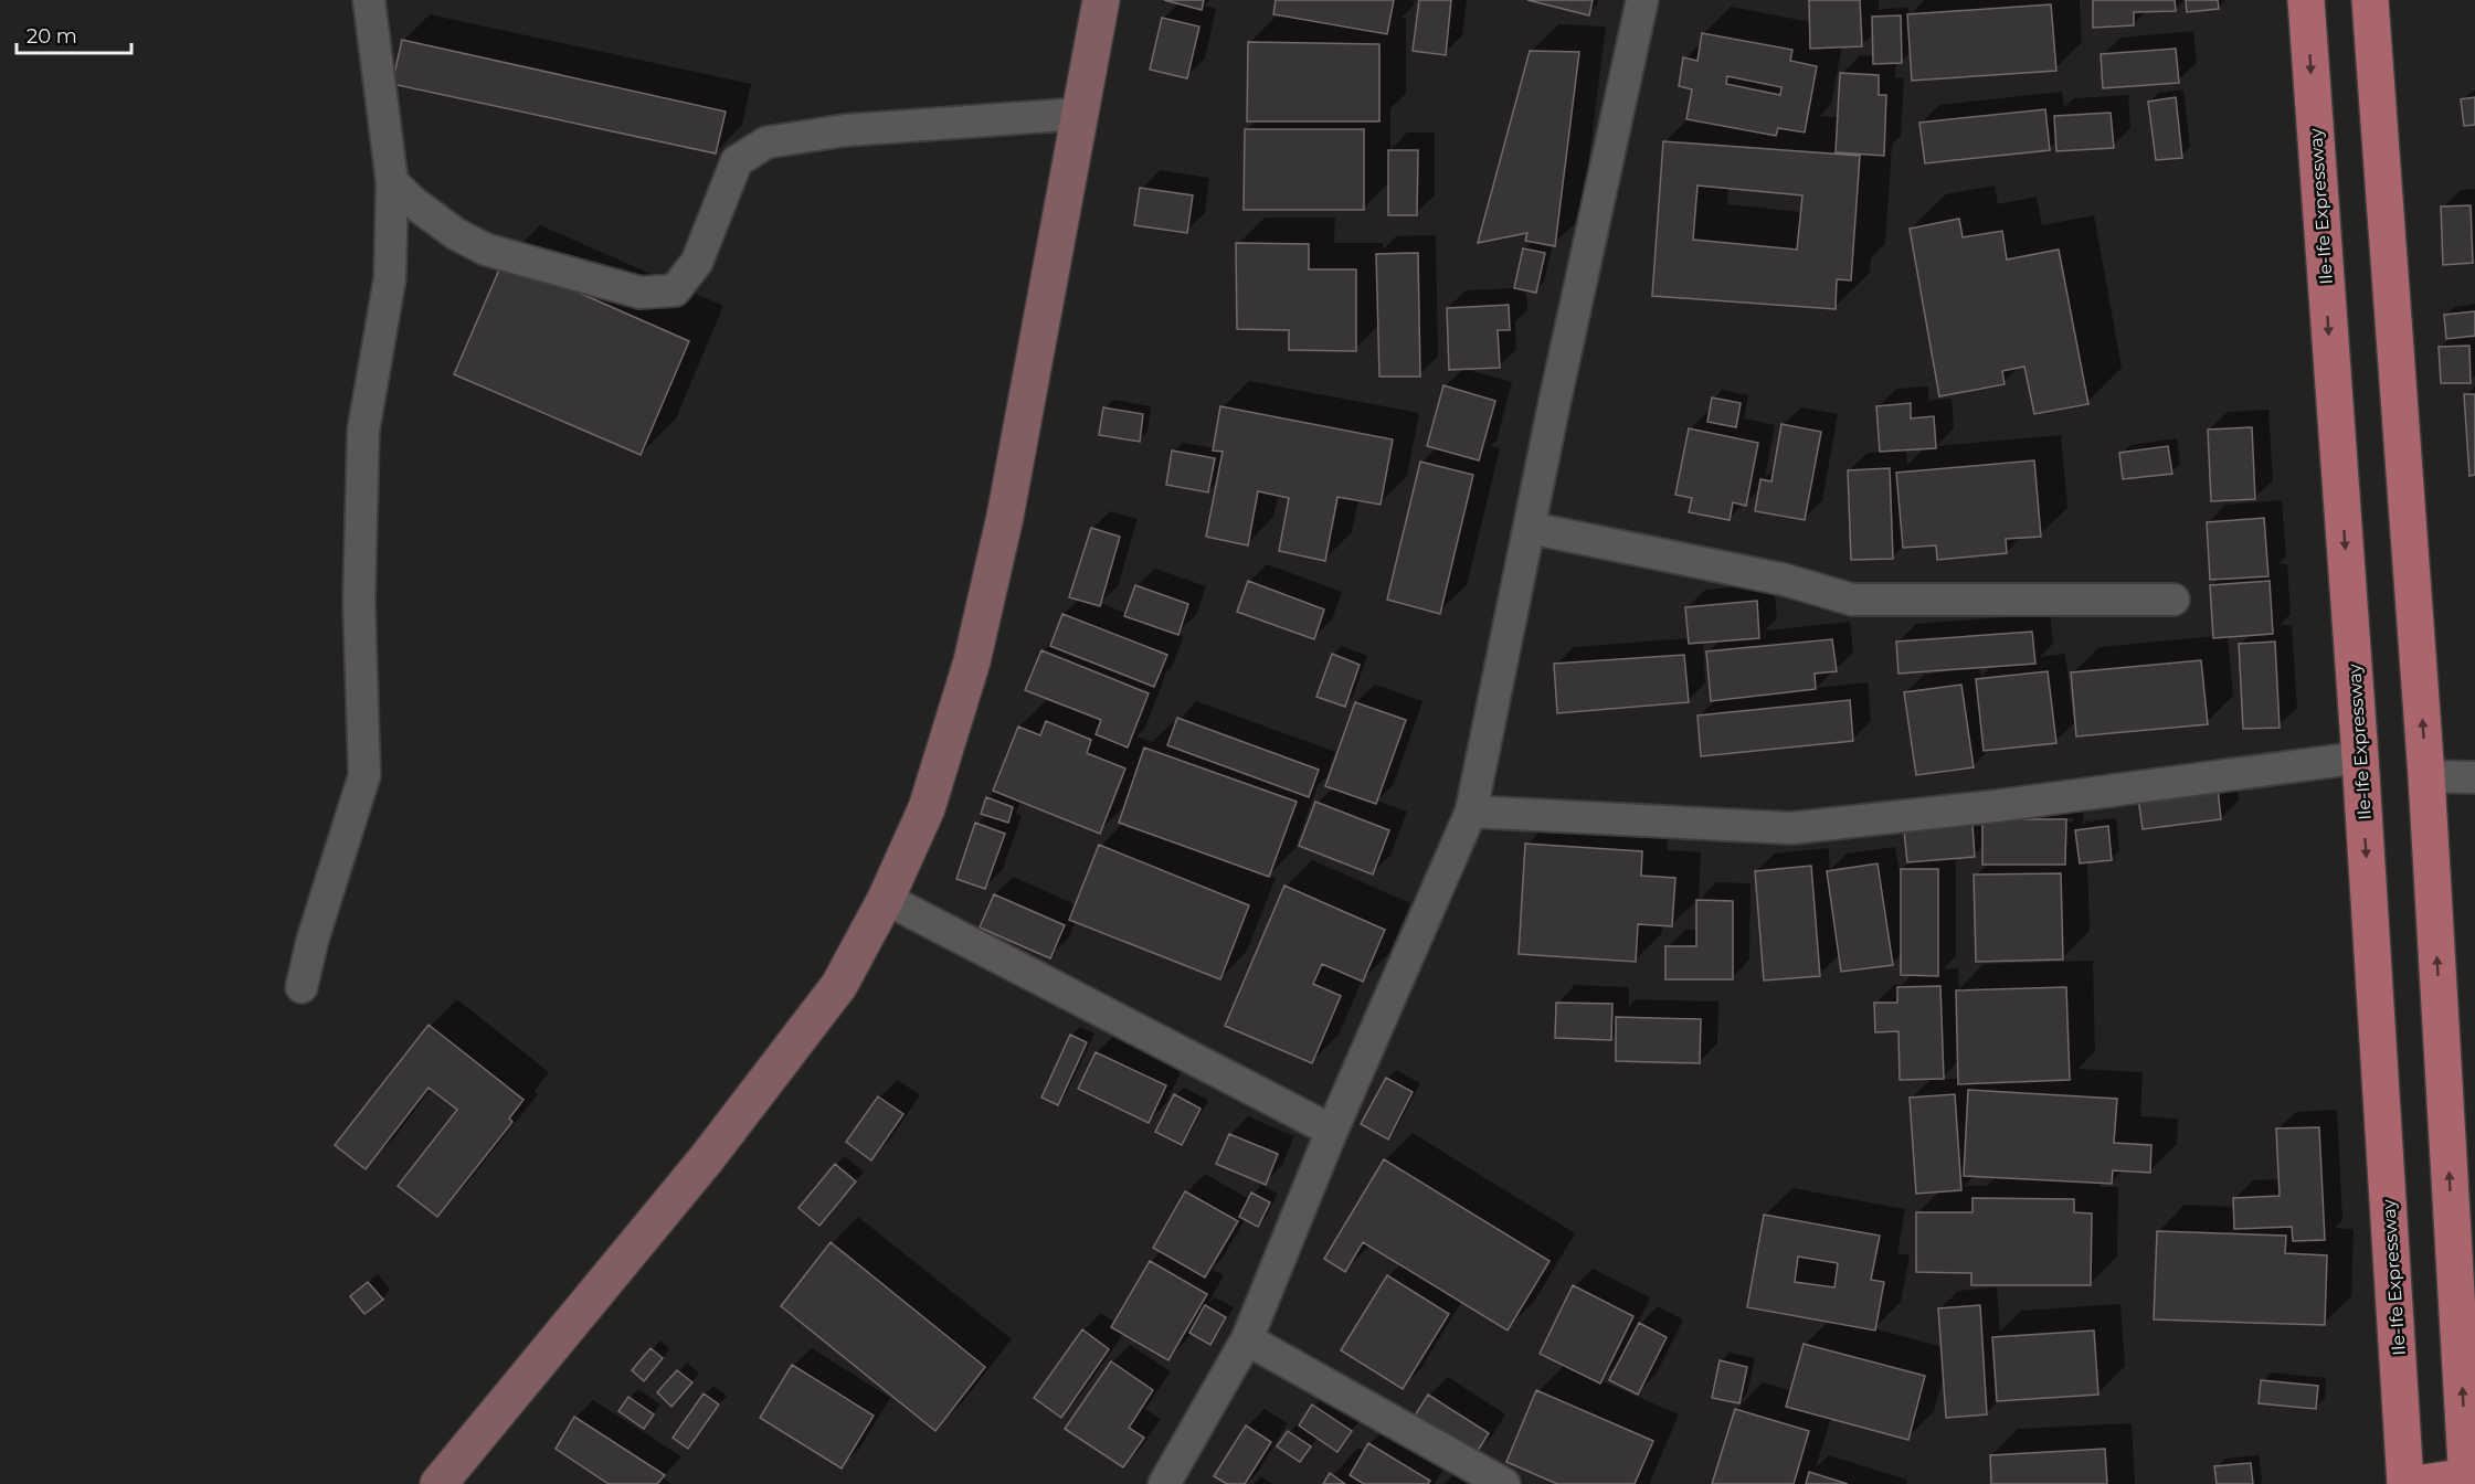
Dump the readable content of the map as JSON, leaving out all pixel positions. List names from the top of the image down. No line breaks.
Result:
{"streets":{"main road":["Ile-Ife Expressway"]},"scale_bar":"20 m"}
